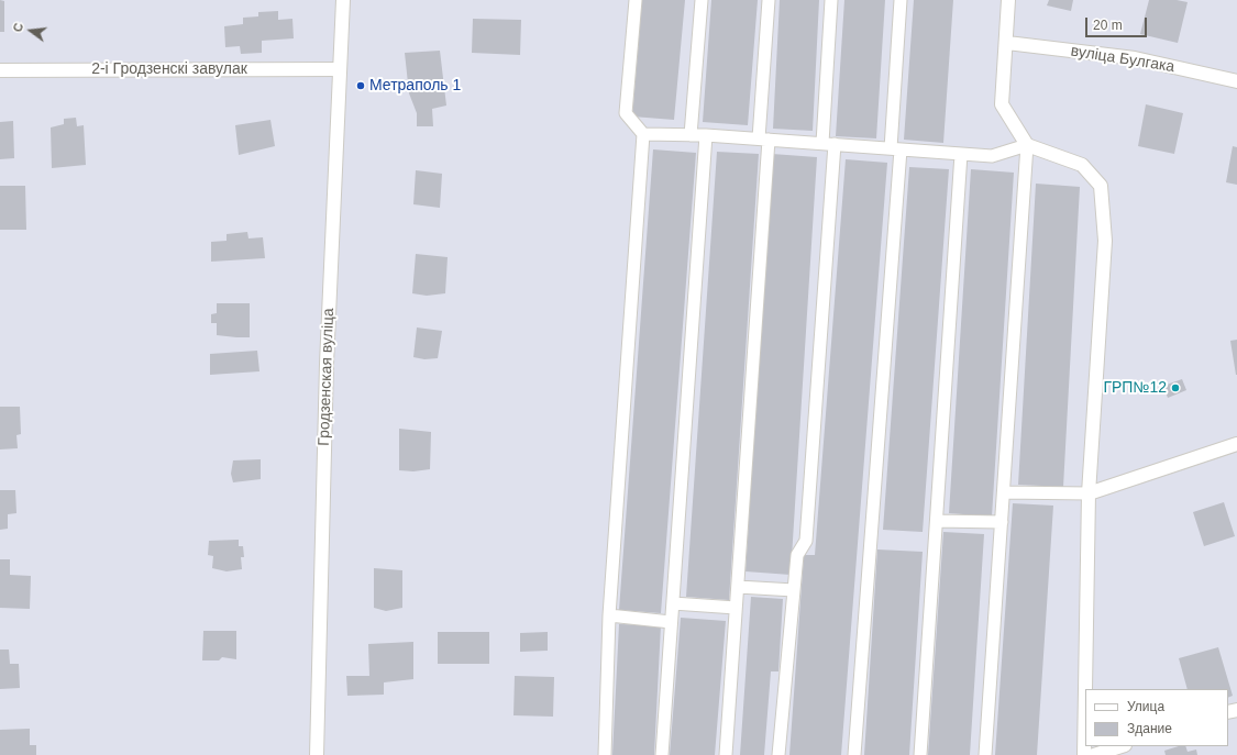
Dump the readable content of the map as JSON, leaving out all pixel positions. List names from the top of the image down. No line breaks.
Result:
{"streets":{"street":["вуліца Булгака","2-і Гродзенскі завулак","Гродзенская вуліца"]},"crossings":[["2-і Гродзенскі завулак","Гродзенская вуліца"]],"places":["Метраполь 1","ГРП№12"],"legend":["Улица","Здание"],"scale_bar":"20 m","north":"left"}
